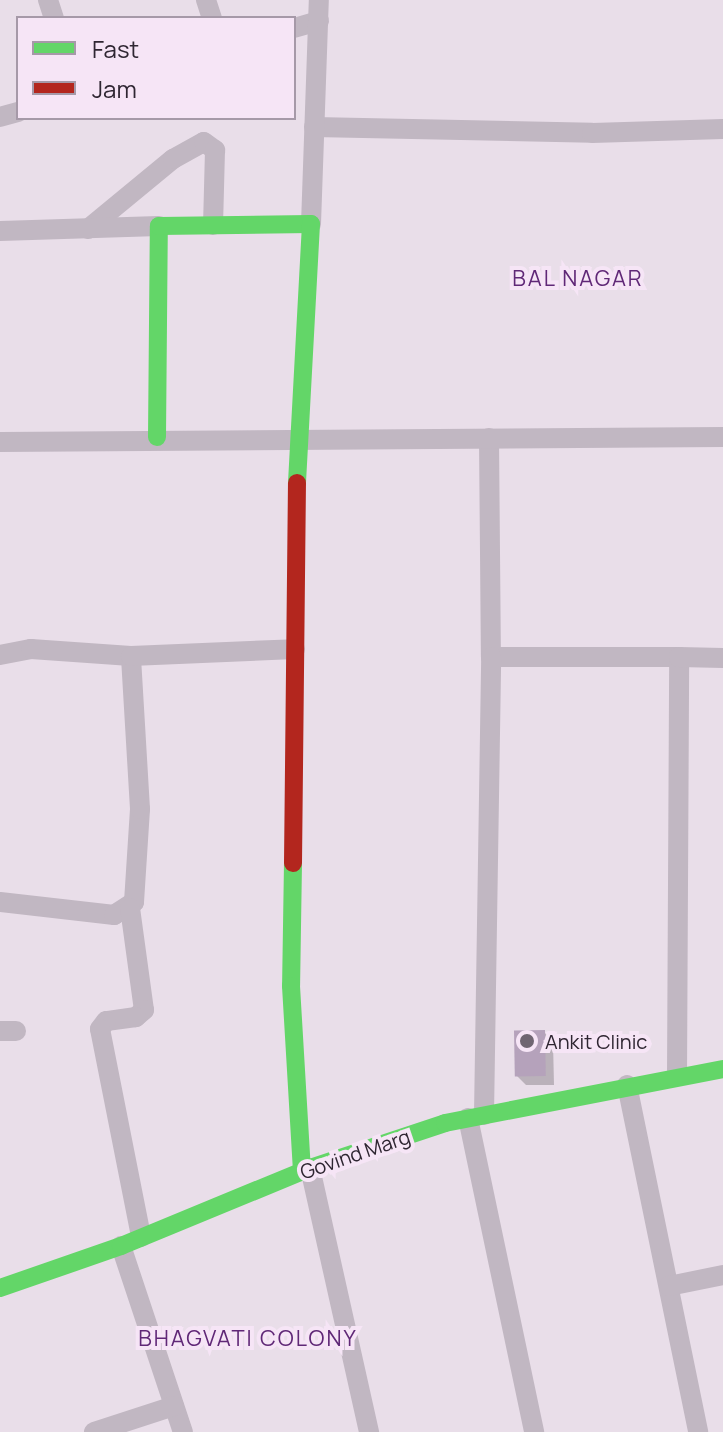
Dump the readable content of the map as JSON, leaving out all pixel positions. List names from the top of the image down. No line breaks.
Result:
{"streets":{"street":["Govind Marg"]},"districts":["BAL NAGAR","BHAGVATI COLONY"],"places":["Ankit Clinic"],"legend":["Fast","Jam"]}
